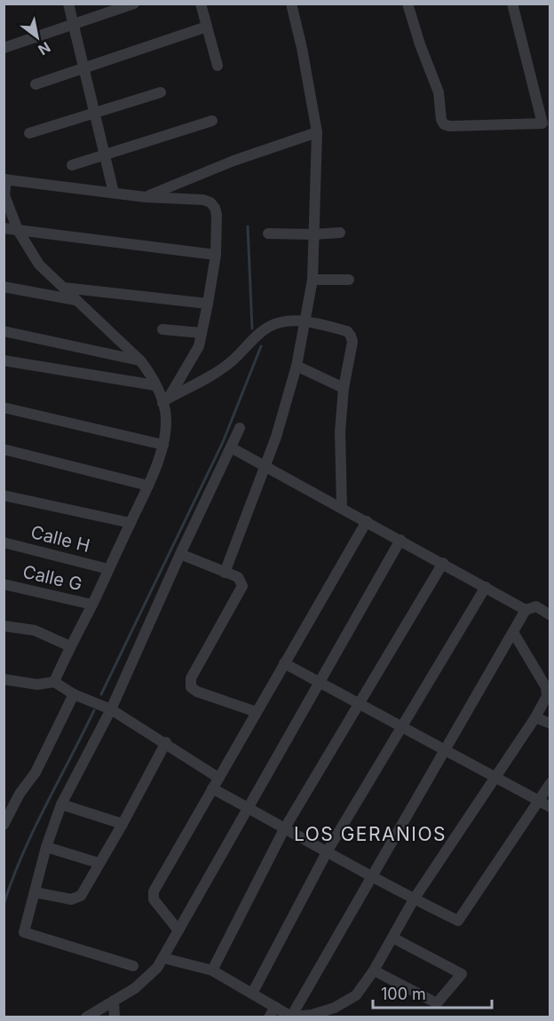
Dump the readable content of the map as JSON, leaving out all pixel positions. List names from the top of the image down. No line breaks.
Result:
{"streets":{"street":["Calle H","Calle G"]},"districts":["LOS GERANIOS"],"scale_bar":"100 m","north":"bottom right"}
